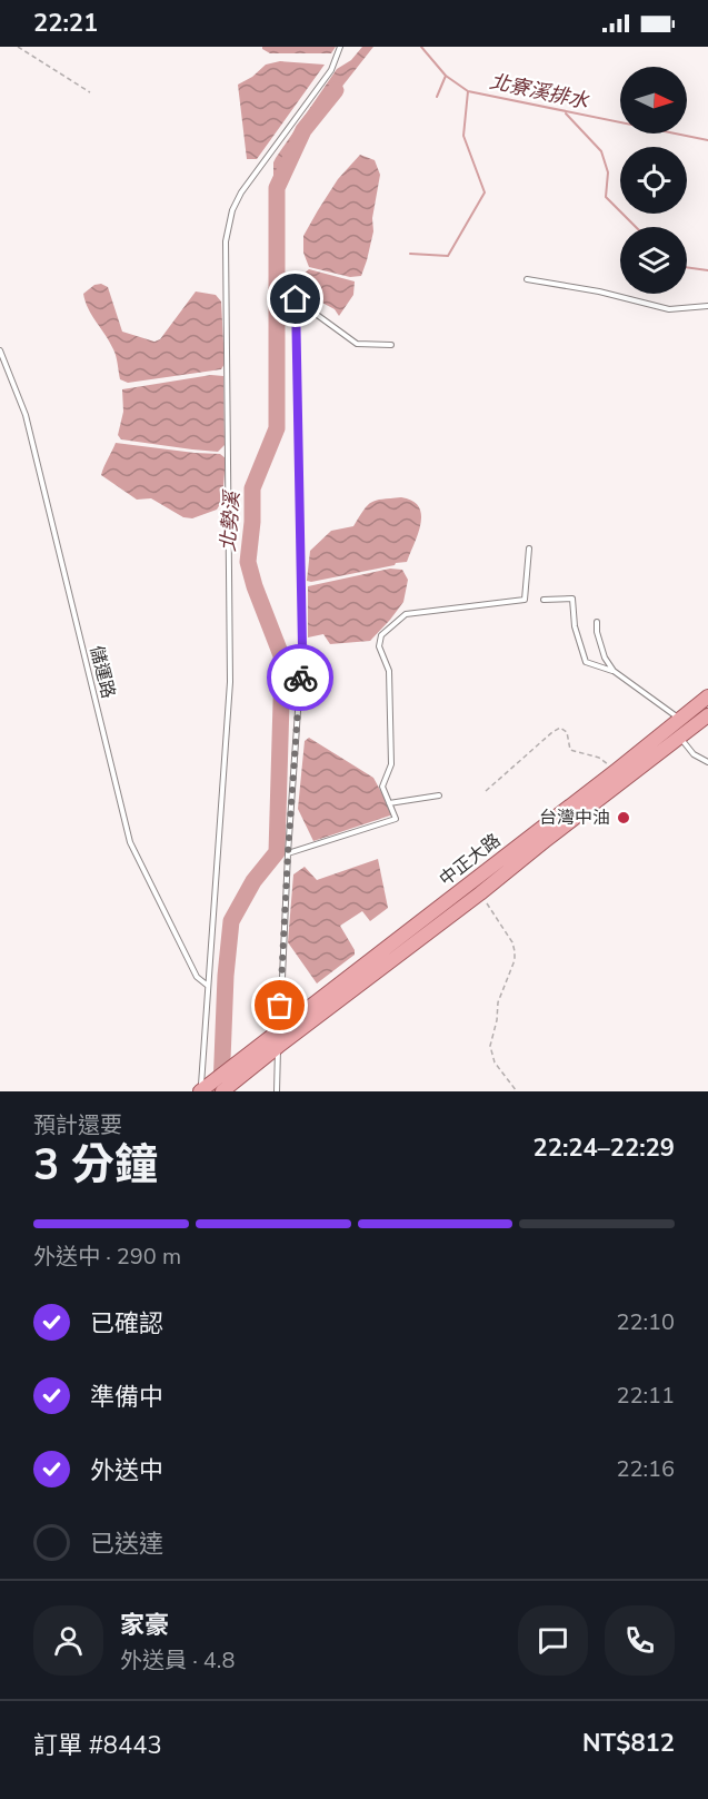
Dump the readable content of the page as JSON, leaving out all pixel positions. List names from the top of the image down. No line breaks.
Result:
{"streets":{"main road":["中正大路"],"lane":["儲運路"]},"water":["北寮溪排水","北勢溪"],"places":["台灣中油"],"north":"right","page":{"status":"22:21","heading":["3 分鐘","預計還要","22:24–22:29"],"panel":["家豪","外送員 · 4.8","訂單 #8443","NT$812"],"bar":"外送中 · 290 m","list":[["已確認","22:10"],["準備中","22:11"],["外送中","22:16"],"已送達"]}}
